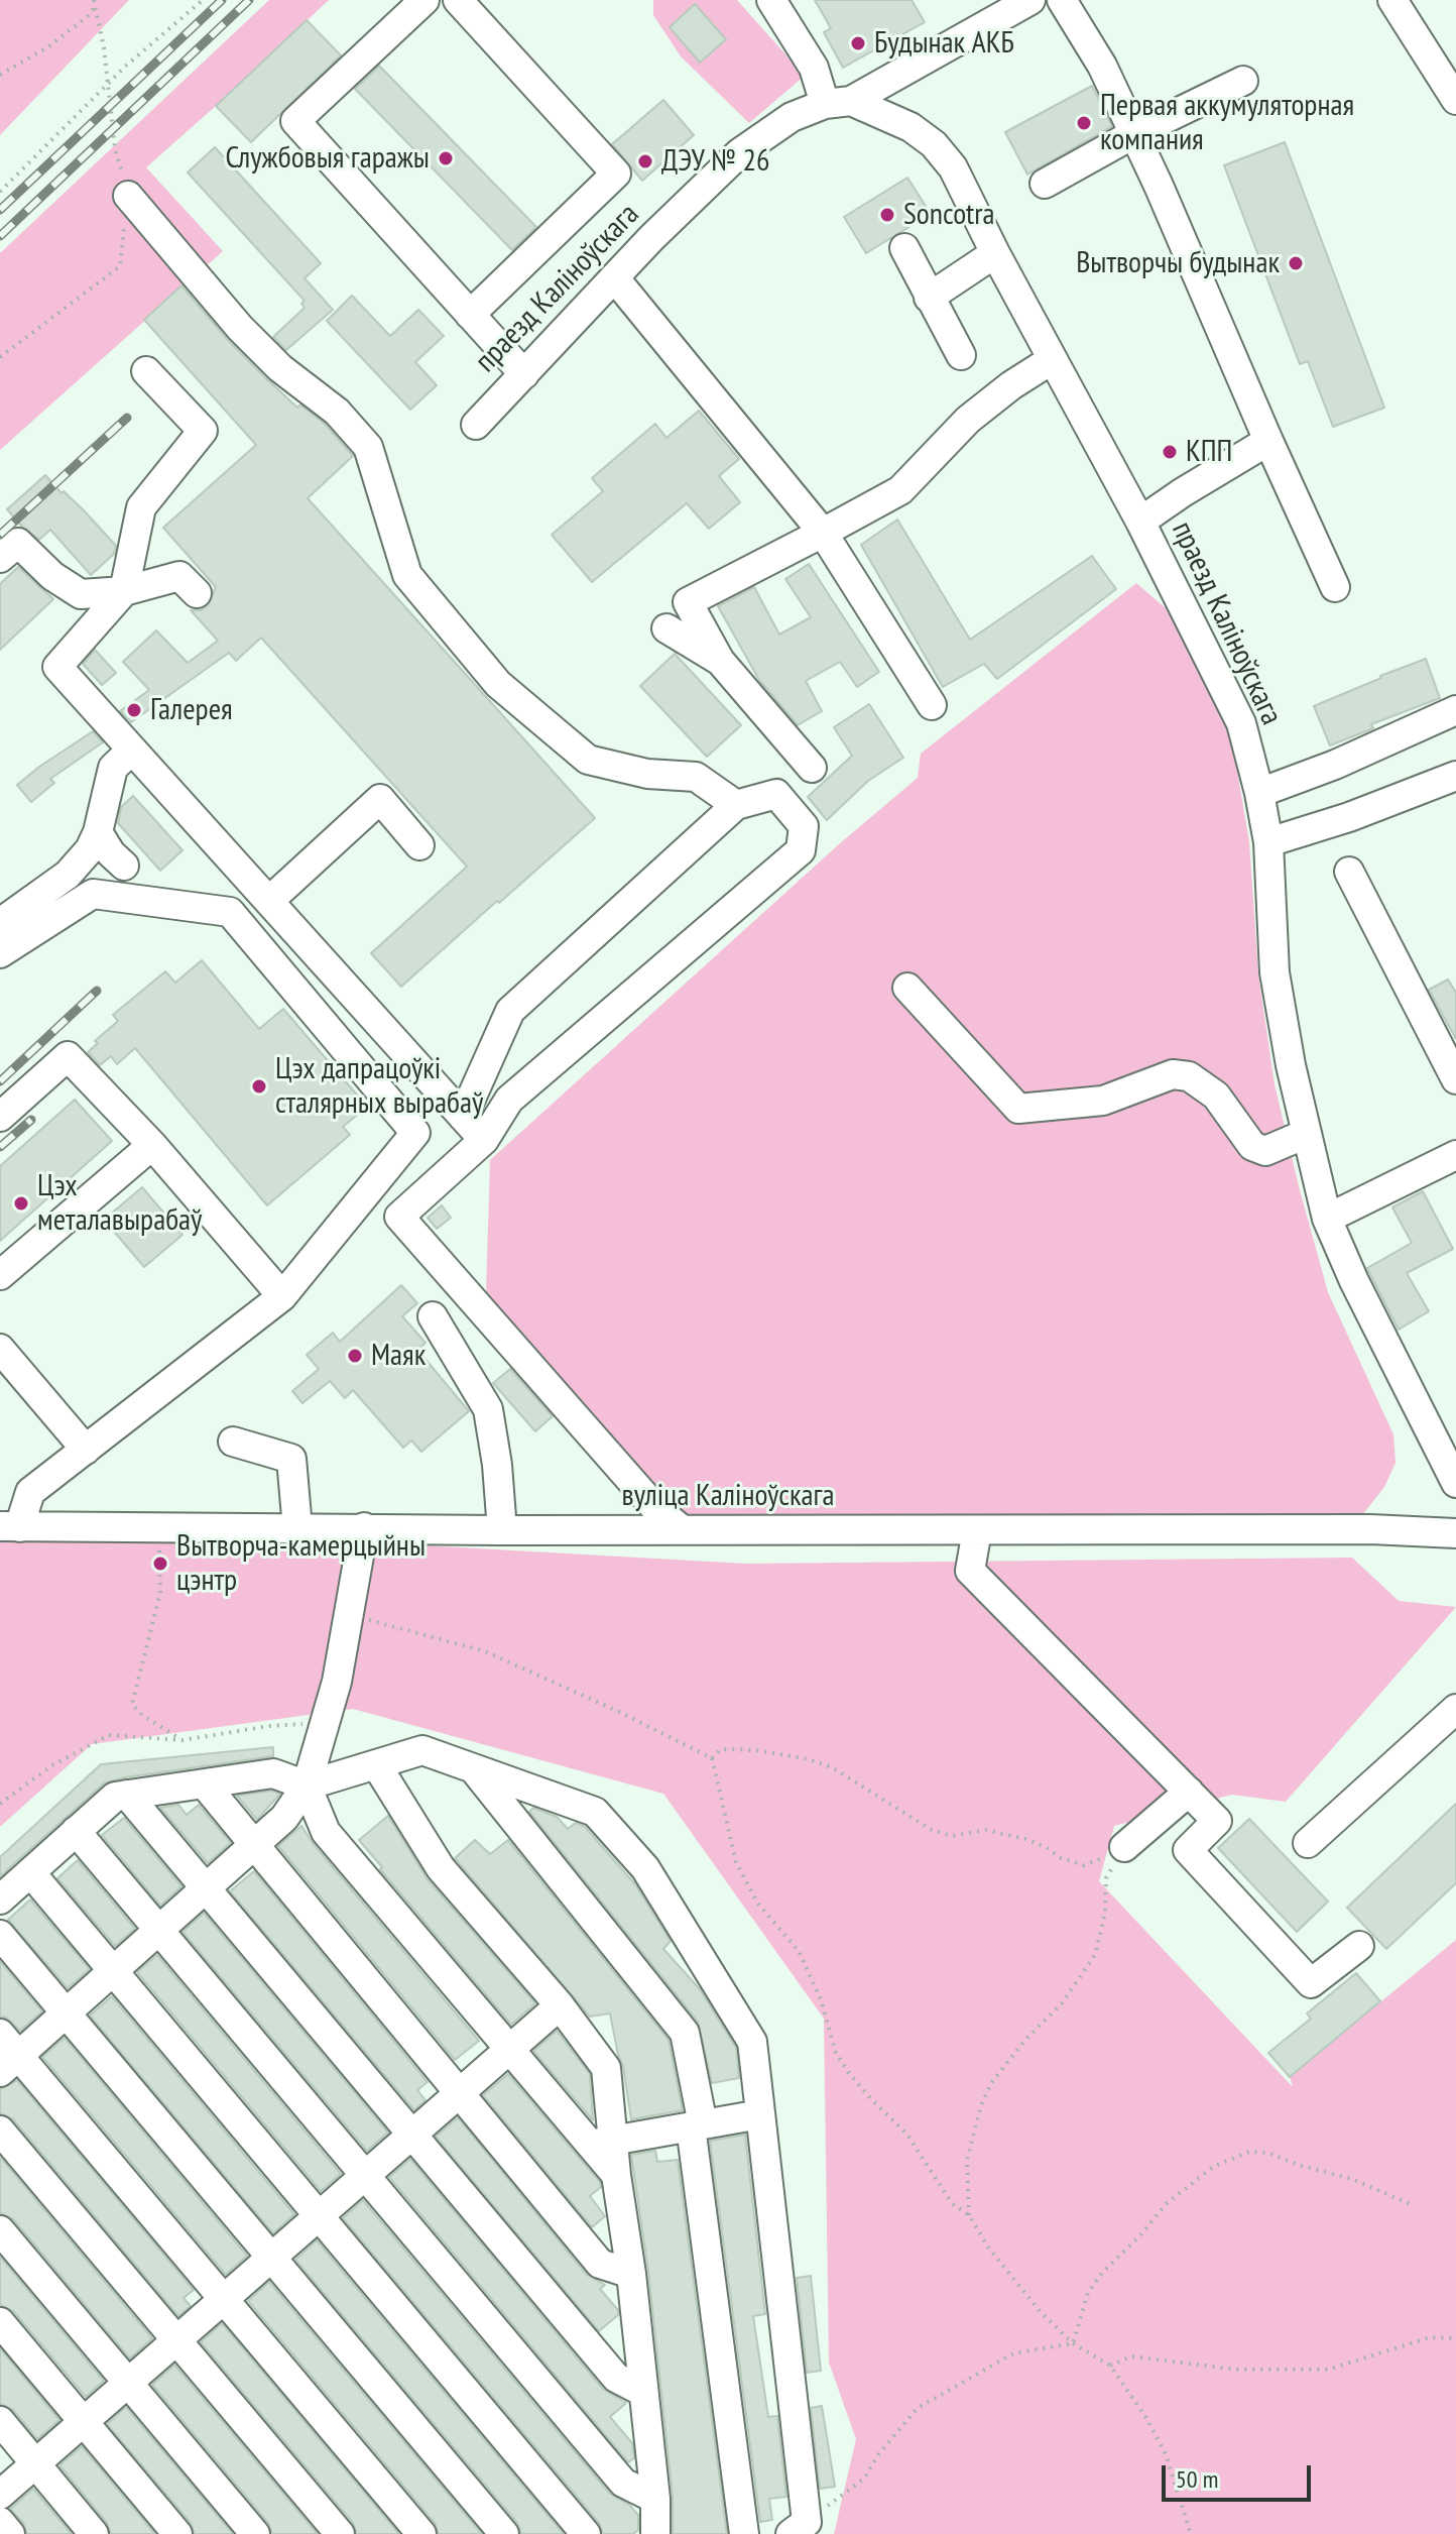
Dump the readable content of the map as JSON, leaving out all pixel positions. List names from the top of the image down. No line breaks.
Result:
{"streets":{"street":["праезд Каліноўскага","вуліца Каліноўскага"]},"places":["Будынак АКБ","Первая аккумуляторная компания","Службовыя гаражы","ДЭУ № 26","Soncotra","Вытворчы будынак","КПП","Галерея","Цэх дапрацоўкі сталярных вырабаў","Цэх металавырабаў","Маяк","Вытворча-камерцыйны цэнтр"],"scale_bar":"50 m"}
